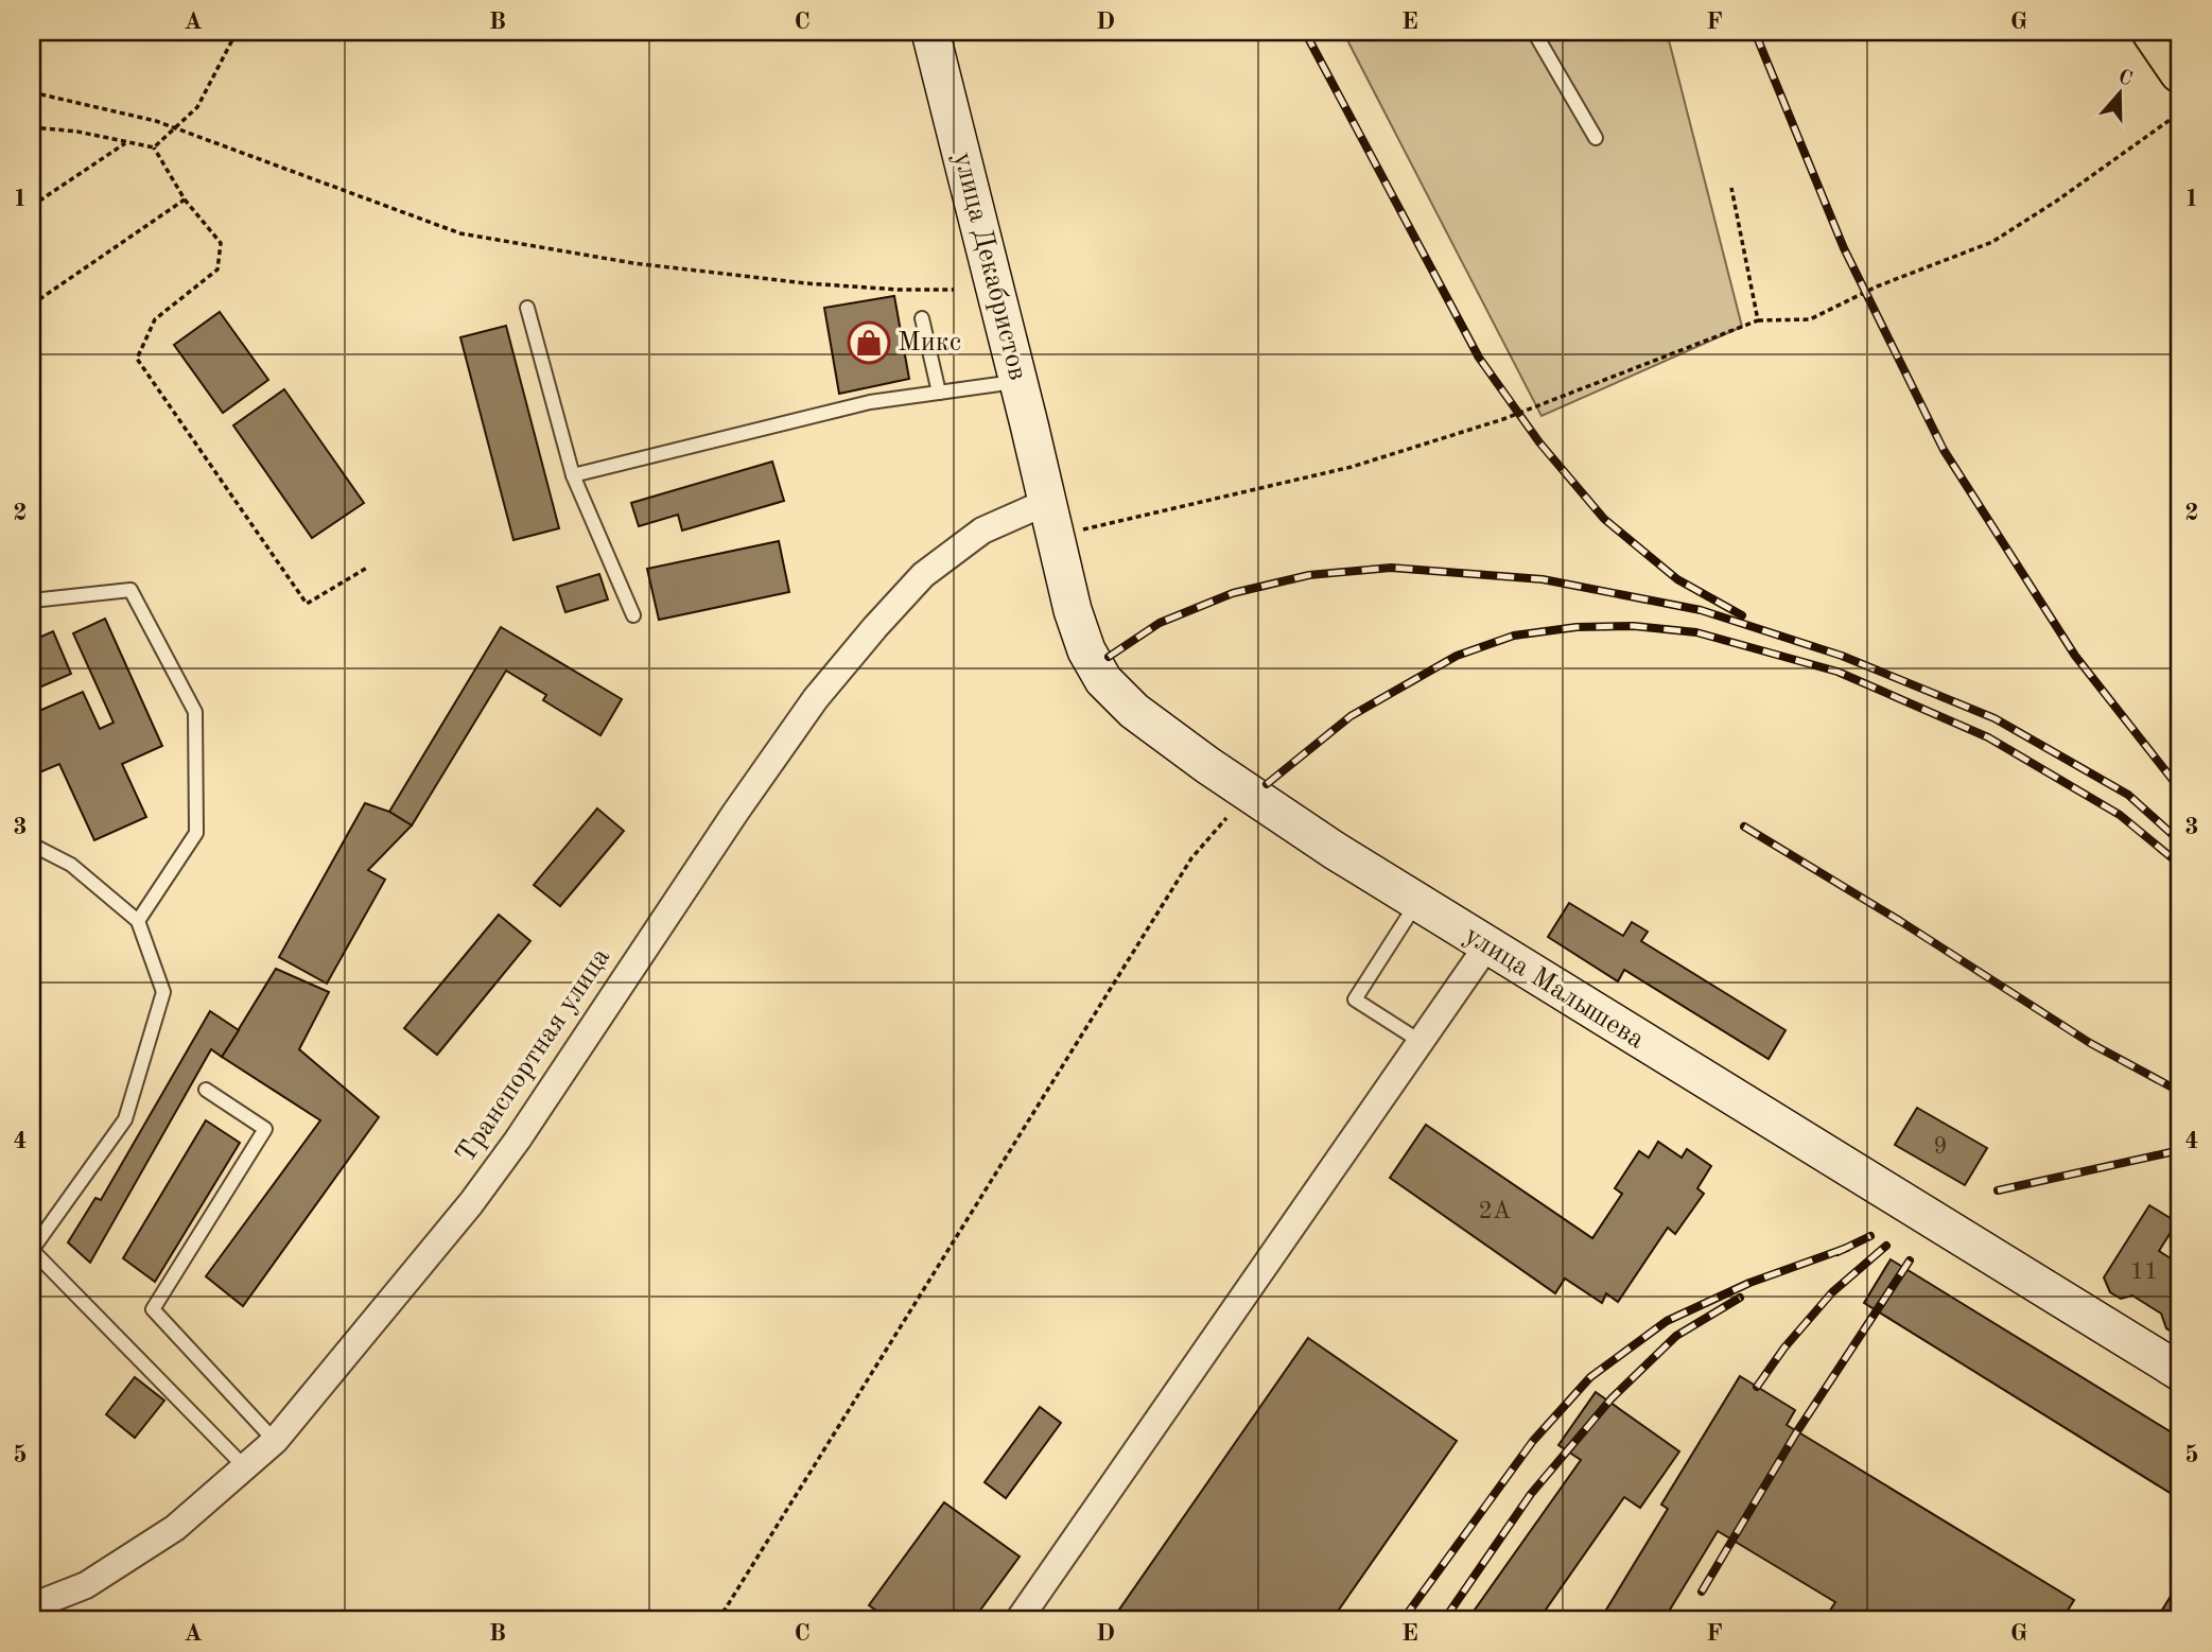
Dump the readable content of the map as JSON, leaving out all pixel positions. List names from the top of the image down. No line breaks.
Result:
{"streets":{"main road":["улица Декабристов","улица Малышева"],"street":["Транспортная улица"]},"crossings":[["улица Декабристов","улица Малышева"],["улица Декабристов","Транспортная улица"],["улица Малышева","Транспортная улица"]],"places":{"shop":["Микс"]},"house_numbers":["9","2А","11"],"north":"top","grid":{"columns":["A","B","C","D","E","F","G"],"rows":["1","2","3","4","5"]}}
